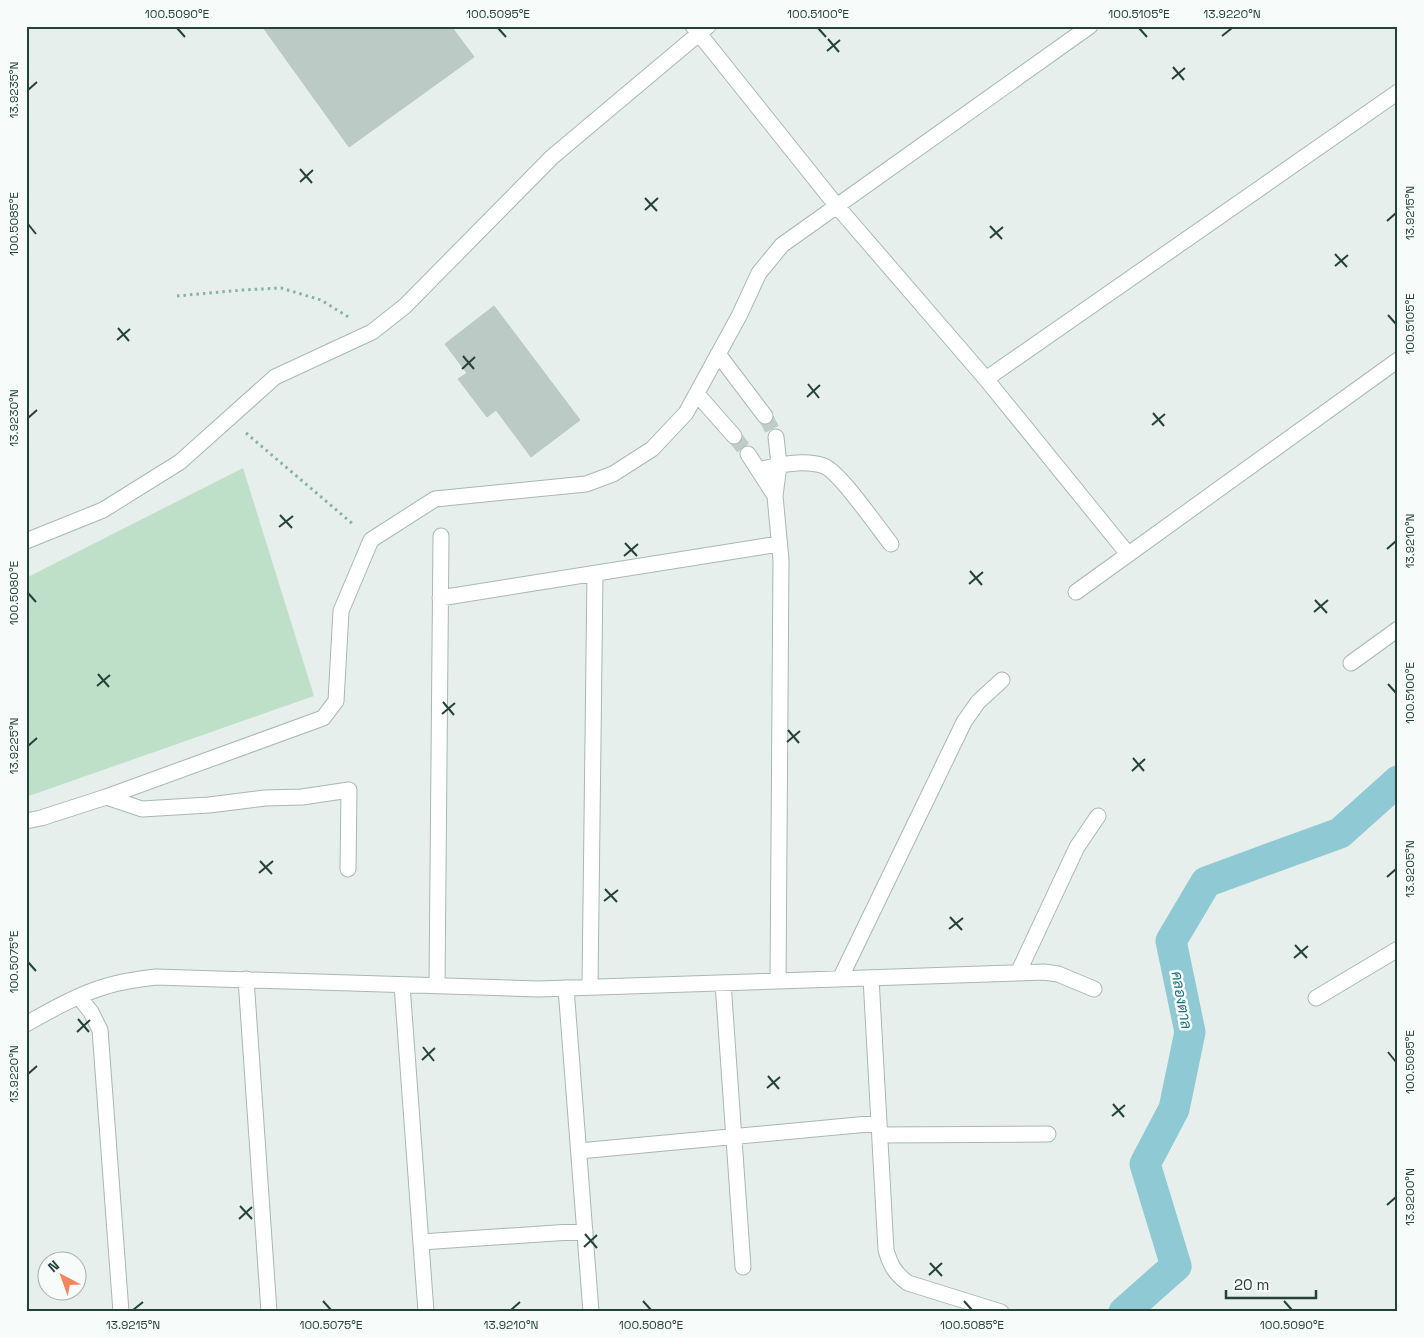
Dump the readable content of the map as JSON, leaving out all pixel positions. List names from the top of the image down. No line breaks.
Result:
{"water":["คลองตาล"],"scale_bar":"20 m","north":"top left","coordinates":["100.5090°E","100.5095°E","100.5100°E","100.5105°E","13.9220°N","13.9235°N","13.9215°N","100.5085°E","13.9230°N","13.9210°N","100.5080°E","13.9225°N","13.9205°N","100.5075°E","13.9200°N"]}
